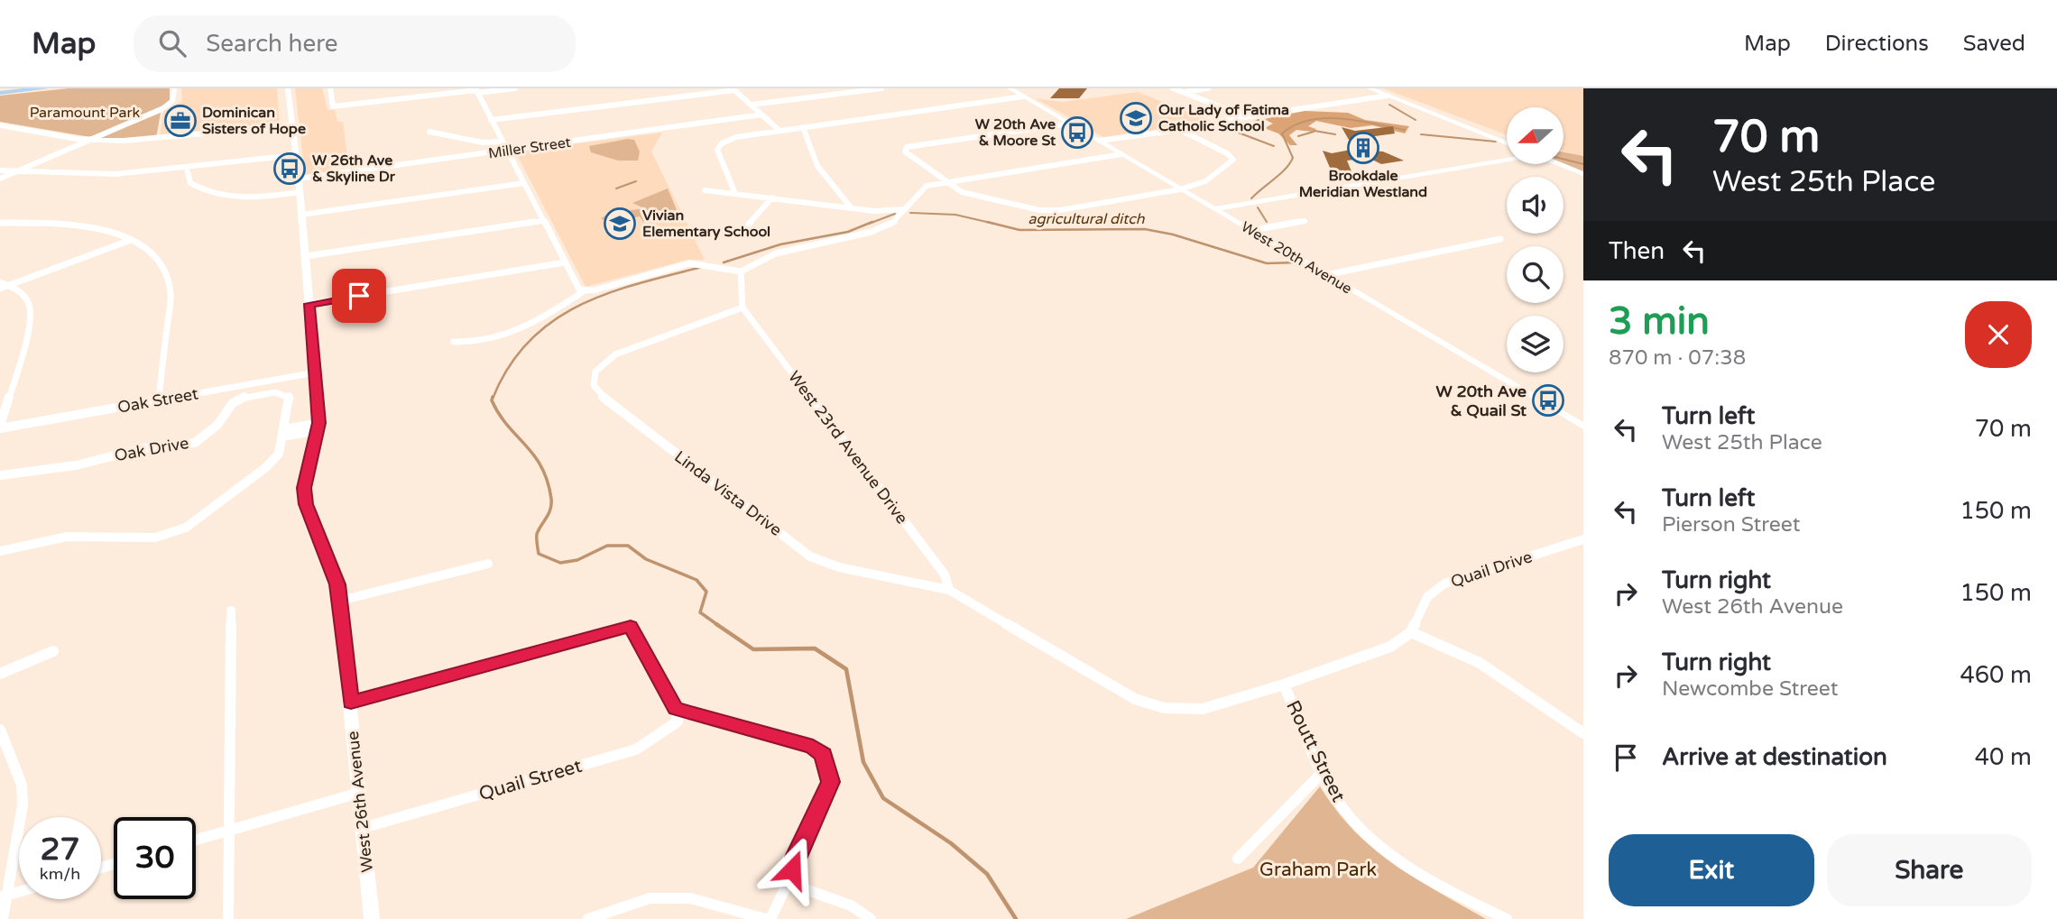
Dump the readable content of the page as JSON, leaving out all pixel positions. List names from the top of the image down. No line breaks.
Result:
{"streets":{"street":["Miller Street","West 20th Avenue","Oak Street","West 23rd Avenue Drive","Oak Drive","Linda Vista Drive","Quail Drive","Routt Street","Quail Street","West 26th Avenue"]},"crossings":[["Miller Street","West 26th Avenue"],["Oak Street","West 26th Avenue"],["West 23rd Avenue Drive","Linda Vista Drive"],["Linda Vista Drive","Routt Street"],["Quail Street","West 26th Avenue"]],"water":["agricultural ditch"],"parks":["Paramount Park","Graham Park"],"places":{"school or university":["Our Lady of Fatima Catholic School","Vivian Elementary School"],"office":["Dominican Sisters of Hope"],"bus stop":["W 20th Ave & Moore St","W 26th Ave & Skyline Dr","W 20th Ave & Quail St"],"building":["Brookdale Meridian Westland"]},"north":"left","page":{"header":"Map","search":"Search here","nav":["Map","Directions","Saved"],"turn":["70 m","West 25th Place"],"then":"Then","heading":["3 min","870 m · 07:38"],"list":[{"name":"Turn left","note":"West 25th Place","value":"70 m"},{"name":"Turn left","note":"Pierson Street","value":"150 m"},{"name":"Turn right","note":"West 26th Avenue","value":"150 m"},{"name":"Turn right","note":"Newcombe Street","value":"460 m"},{"name":"Arrive at destination","value":"40 m"}],"speed":"27 km/h","limit":"30","buttons":["Exit","Share"]}}
